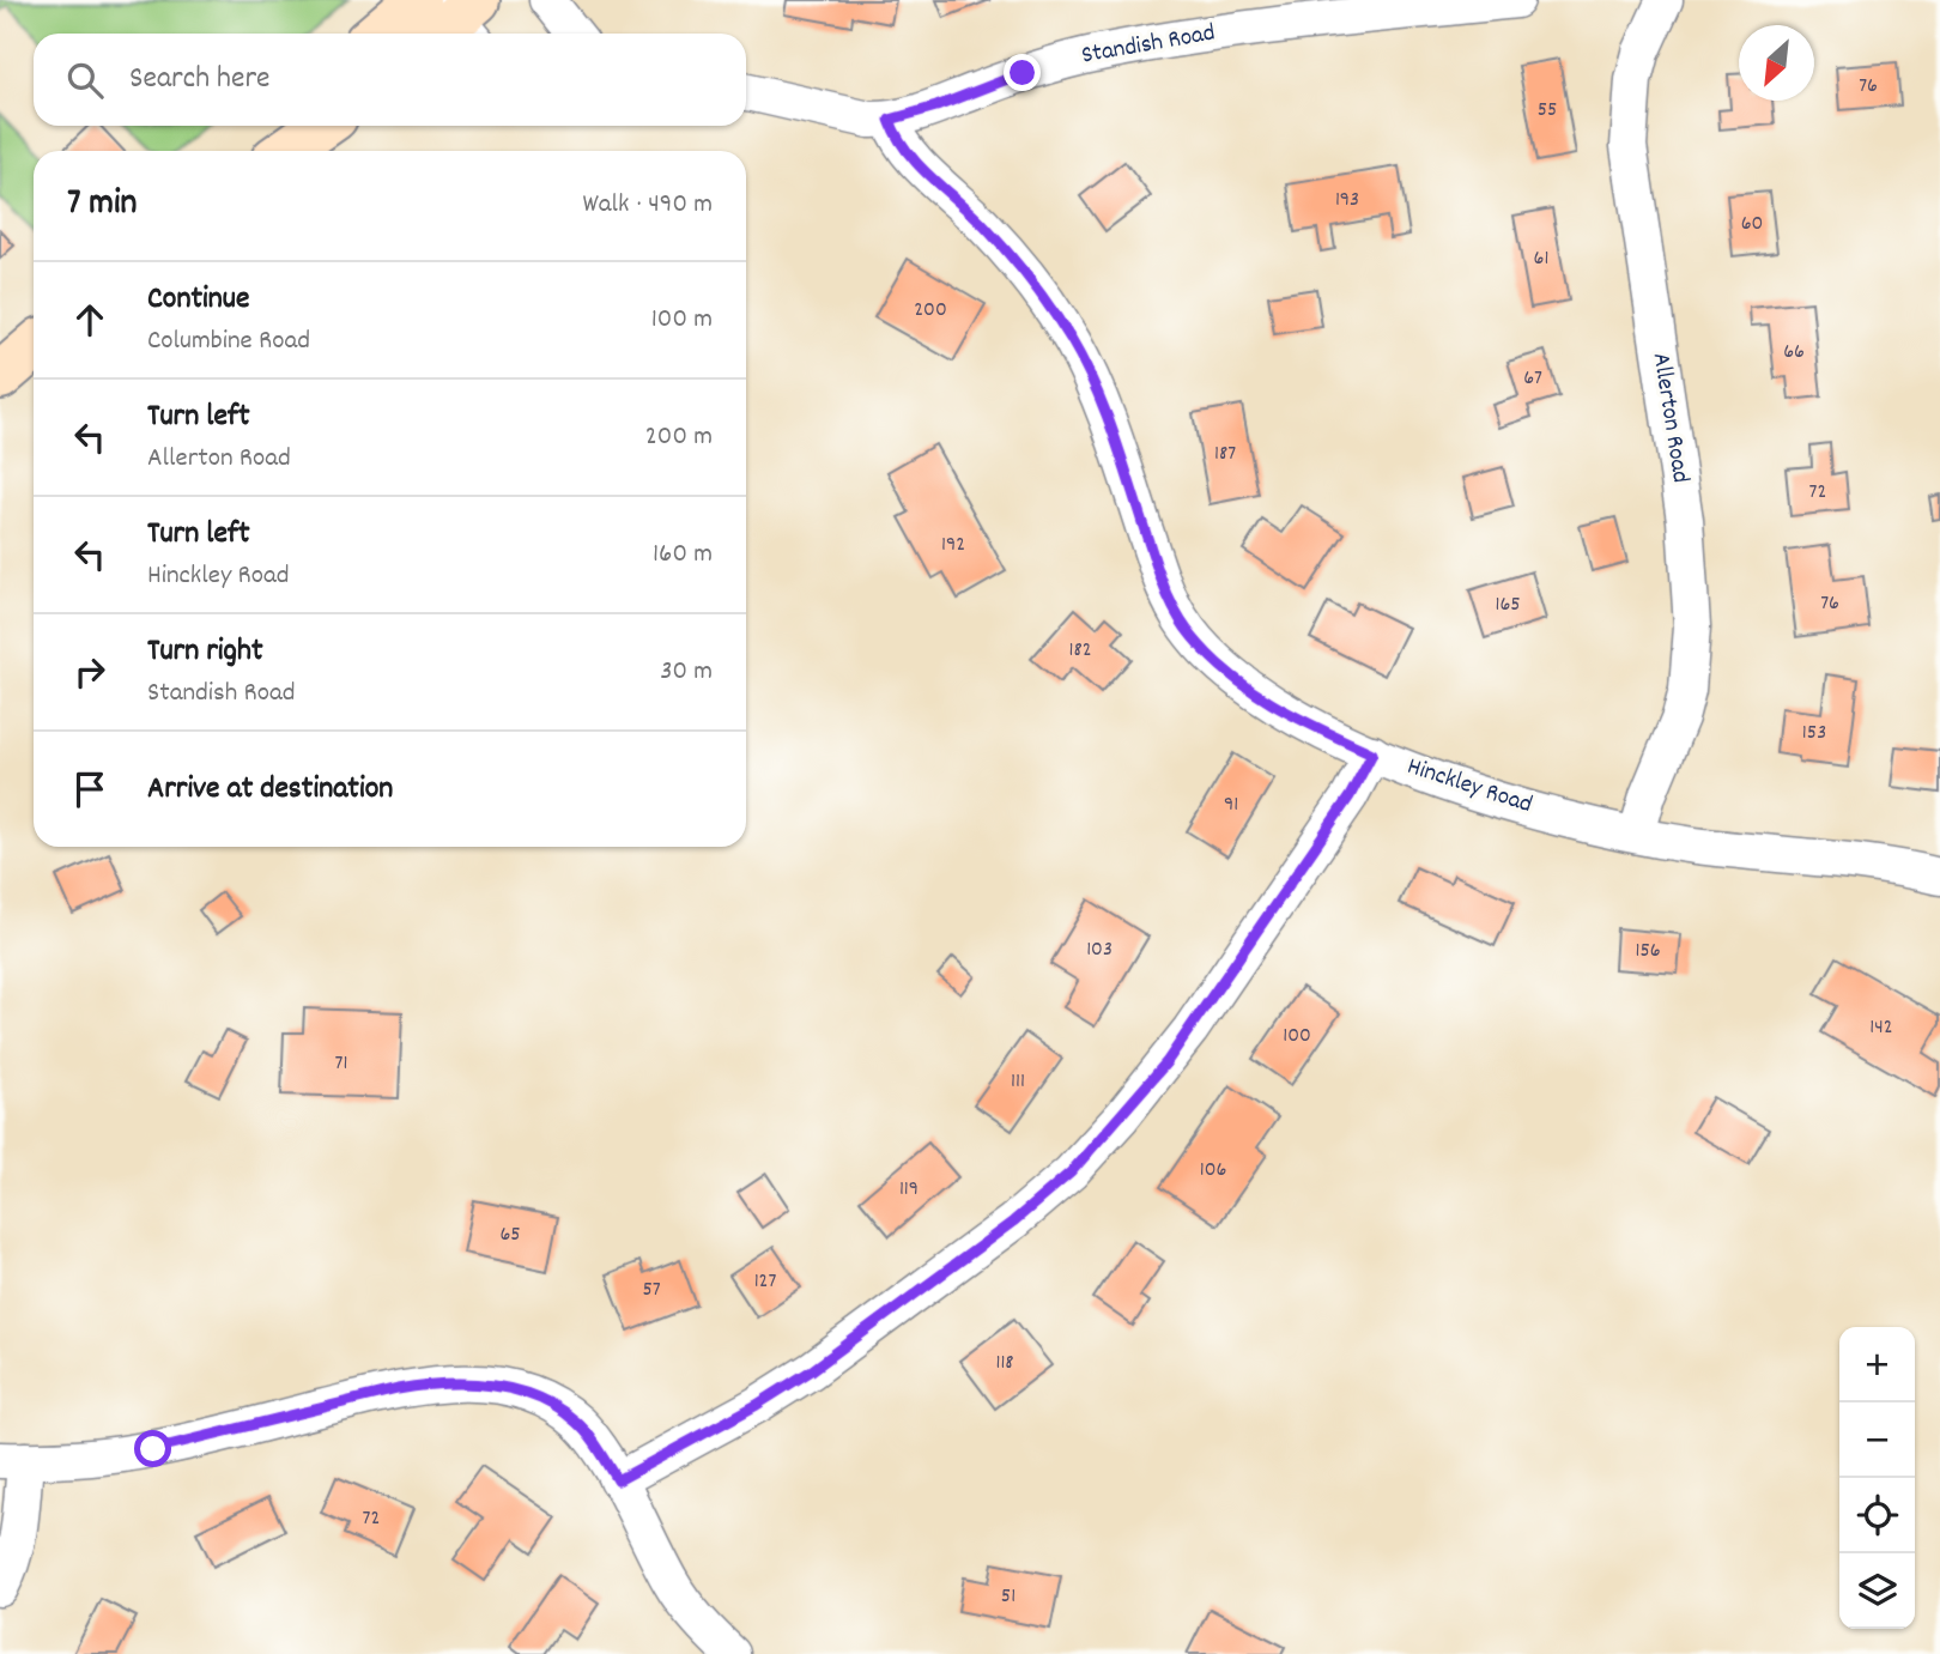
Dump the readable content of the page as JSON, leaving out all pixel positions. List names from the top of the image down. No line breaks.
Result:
{"streets":{"street":["Standish Road","Allerton Road","Hinckley Road"]},"crossings":[["Standish Road","Hinckley Road"],["Allerton Road","Hinckley Road"]],"house_numbers":["76","55","193","60","61","200","66","67","187","72","192","76","165","182","153","91","103","156","142","100","71","111","106","119","65","127","57","118","72","51"],"north":"bottom left","page":{"search":"Search here","heading":["7 min","Walk · 490 m"],"list":[["Continue","Columbine Road","100 m"],["Turn left","Allerton Road","200 m"],["Turn left","Hinckley Road","160 m"],["Turn right","Standish Road","30 m"],"Arrive at destination"],"map_buttons":["+","−"]}}
